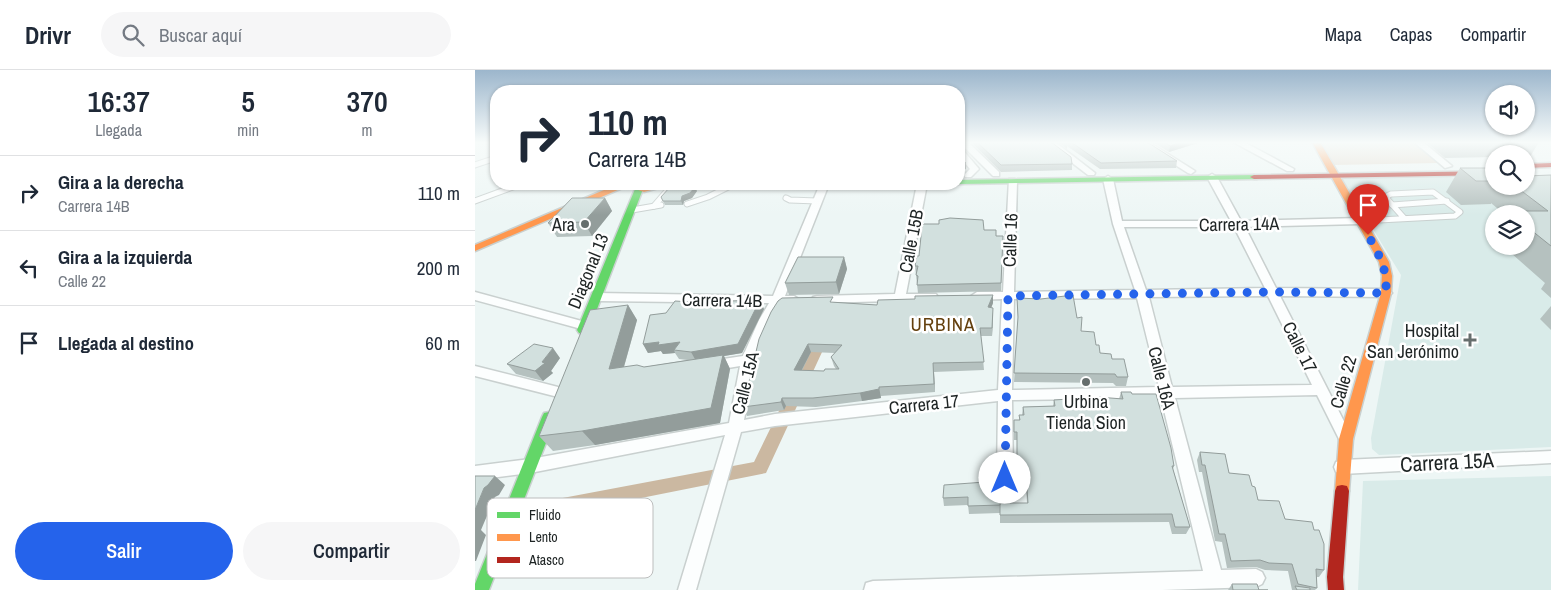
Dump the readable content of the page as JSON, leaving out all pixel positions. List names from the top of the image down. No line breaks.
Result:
{"streets":{"main road":["Diagonal 13","Calle 22"],"street":["Carrera 14A","Calle 16","Calle 15B","Carrera 14B","Calle 17","Calle 16A","Calle 15A","Carrera 17","Carrera 15A"]},"crossings":[["Carrera 14A","Calle 17"],["Carrera 14A","Calle 16A"],["Carrera 14A","Calle 22"],["Calle 16","Carrera 17"],["Calle 15B","Carrera 14B"],["Diagonal 13","Carrera 14B"],["Carrera 14B","Calle 15A"],["Calle 17","Calle 22"],["Calle 17","Carrera 17"],["Calle 16A","Carrera 17"],["Calle 22","Carrera 15A"],["Calle 15A","Carrera 17"]],"districts":["URBINA"],"places":{"other":["Ara","Urbina Tienda Sion"],"health":["Hospital San Jerónimo"]},"legend":["Fluido","Lento","Atasco"],"page":{"header":"Drivr","search":"Buscar aquí","nav":["Mapa","Capas","Compartir"],"eta":["16:37","Llegada","5","min","370","m"],"turn":["110 m","Carrera 14B"],"list":[{"name":"Gira a la derecha","note":"Carrera 14B","value":"110 m"},{"name":"Gira a la izquierda","note":"Calle 22","value":"200 m"},{"name":"Llegada al destino","value":"60 m"}],"buttons":["Salir","Compartir"]}}
